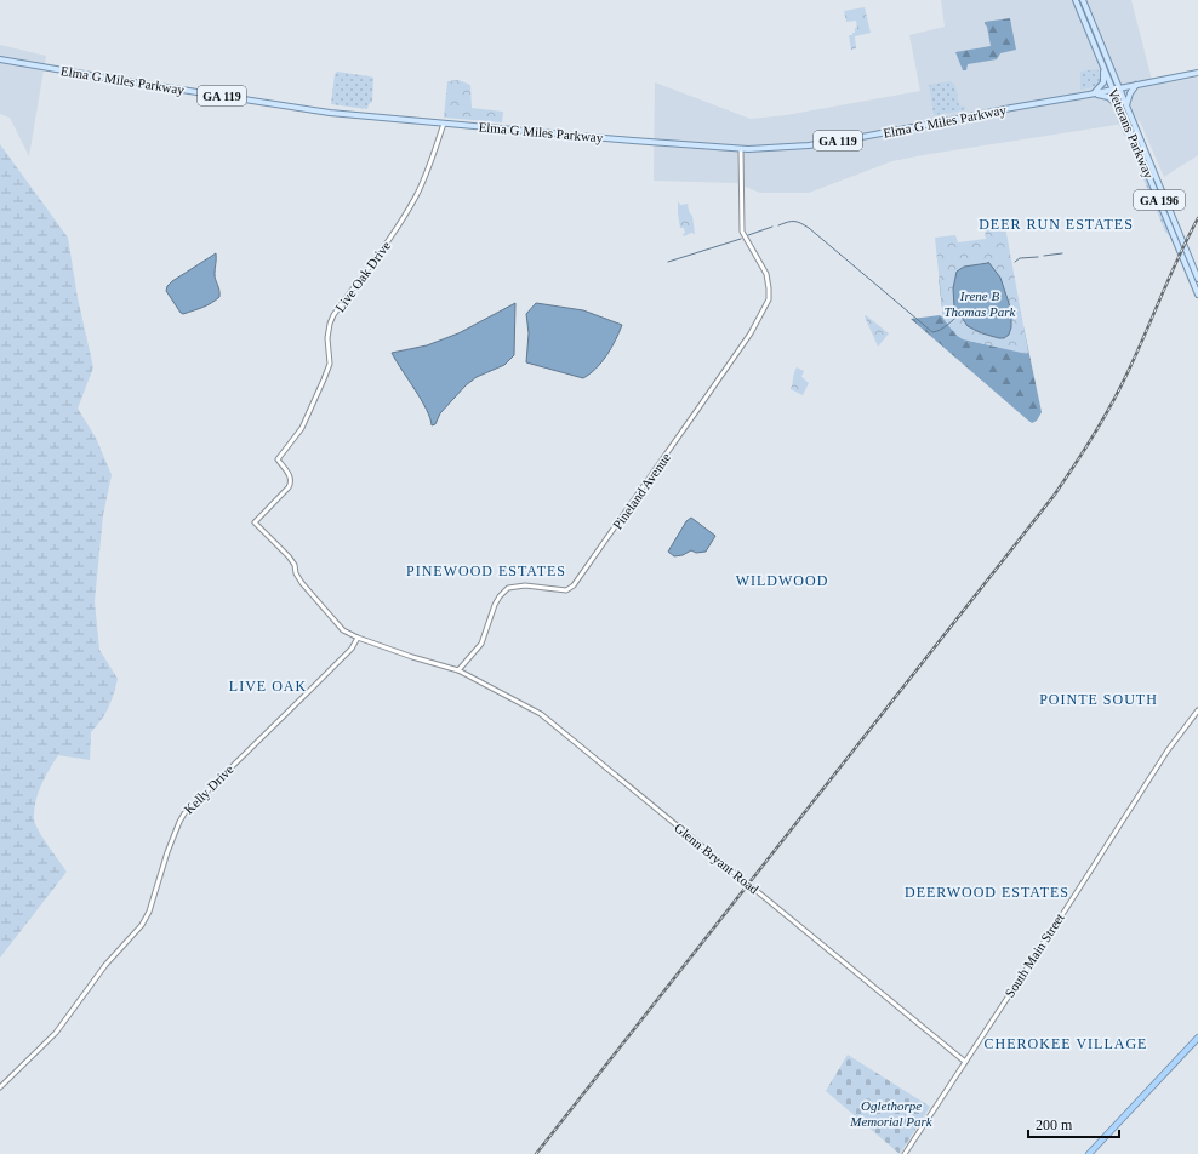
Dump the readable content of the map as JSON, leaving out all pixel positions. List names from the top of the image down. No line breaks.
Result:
{"streets":{"main road":["Elma G Miles Parkway","GA 119","Veterans Parkway","GA 196"],"street":["Live Oak Drive","Pineland Avenue","Kelly Drive","Glenn Bryant Road","South Main Street"]},"crossings":[["Elma G Miles Parkway","GA 119"],["Elma G Miles Parkway","Live Oak Drive"],["Elma G Miles Parkway","Pineland Avenue"],["GA 119","Veterans Parkway"],["Live Oak Drive","Kelly Drive"],["Pineland Avenue","Glenn Bryant Road"],["Glenn Bryant Road","South Main Street"]],"districts":["DEER RUN ESTATES","PINEWOOD ESTATES","WILDWOOD","LIVE OAK","POINTE SOUTH","DEERWOOD ESTATES","CHEROKEE VILLAGE"],"parks":["Irene B Thomas Park","Oglethorpe Memorial Park"],"scale_bar":"200 m"}
